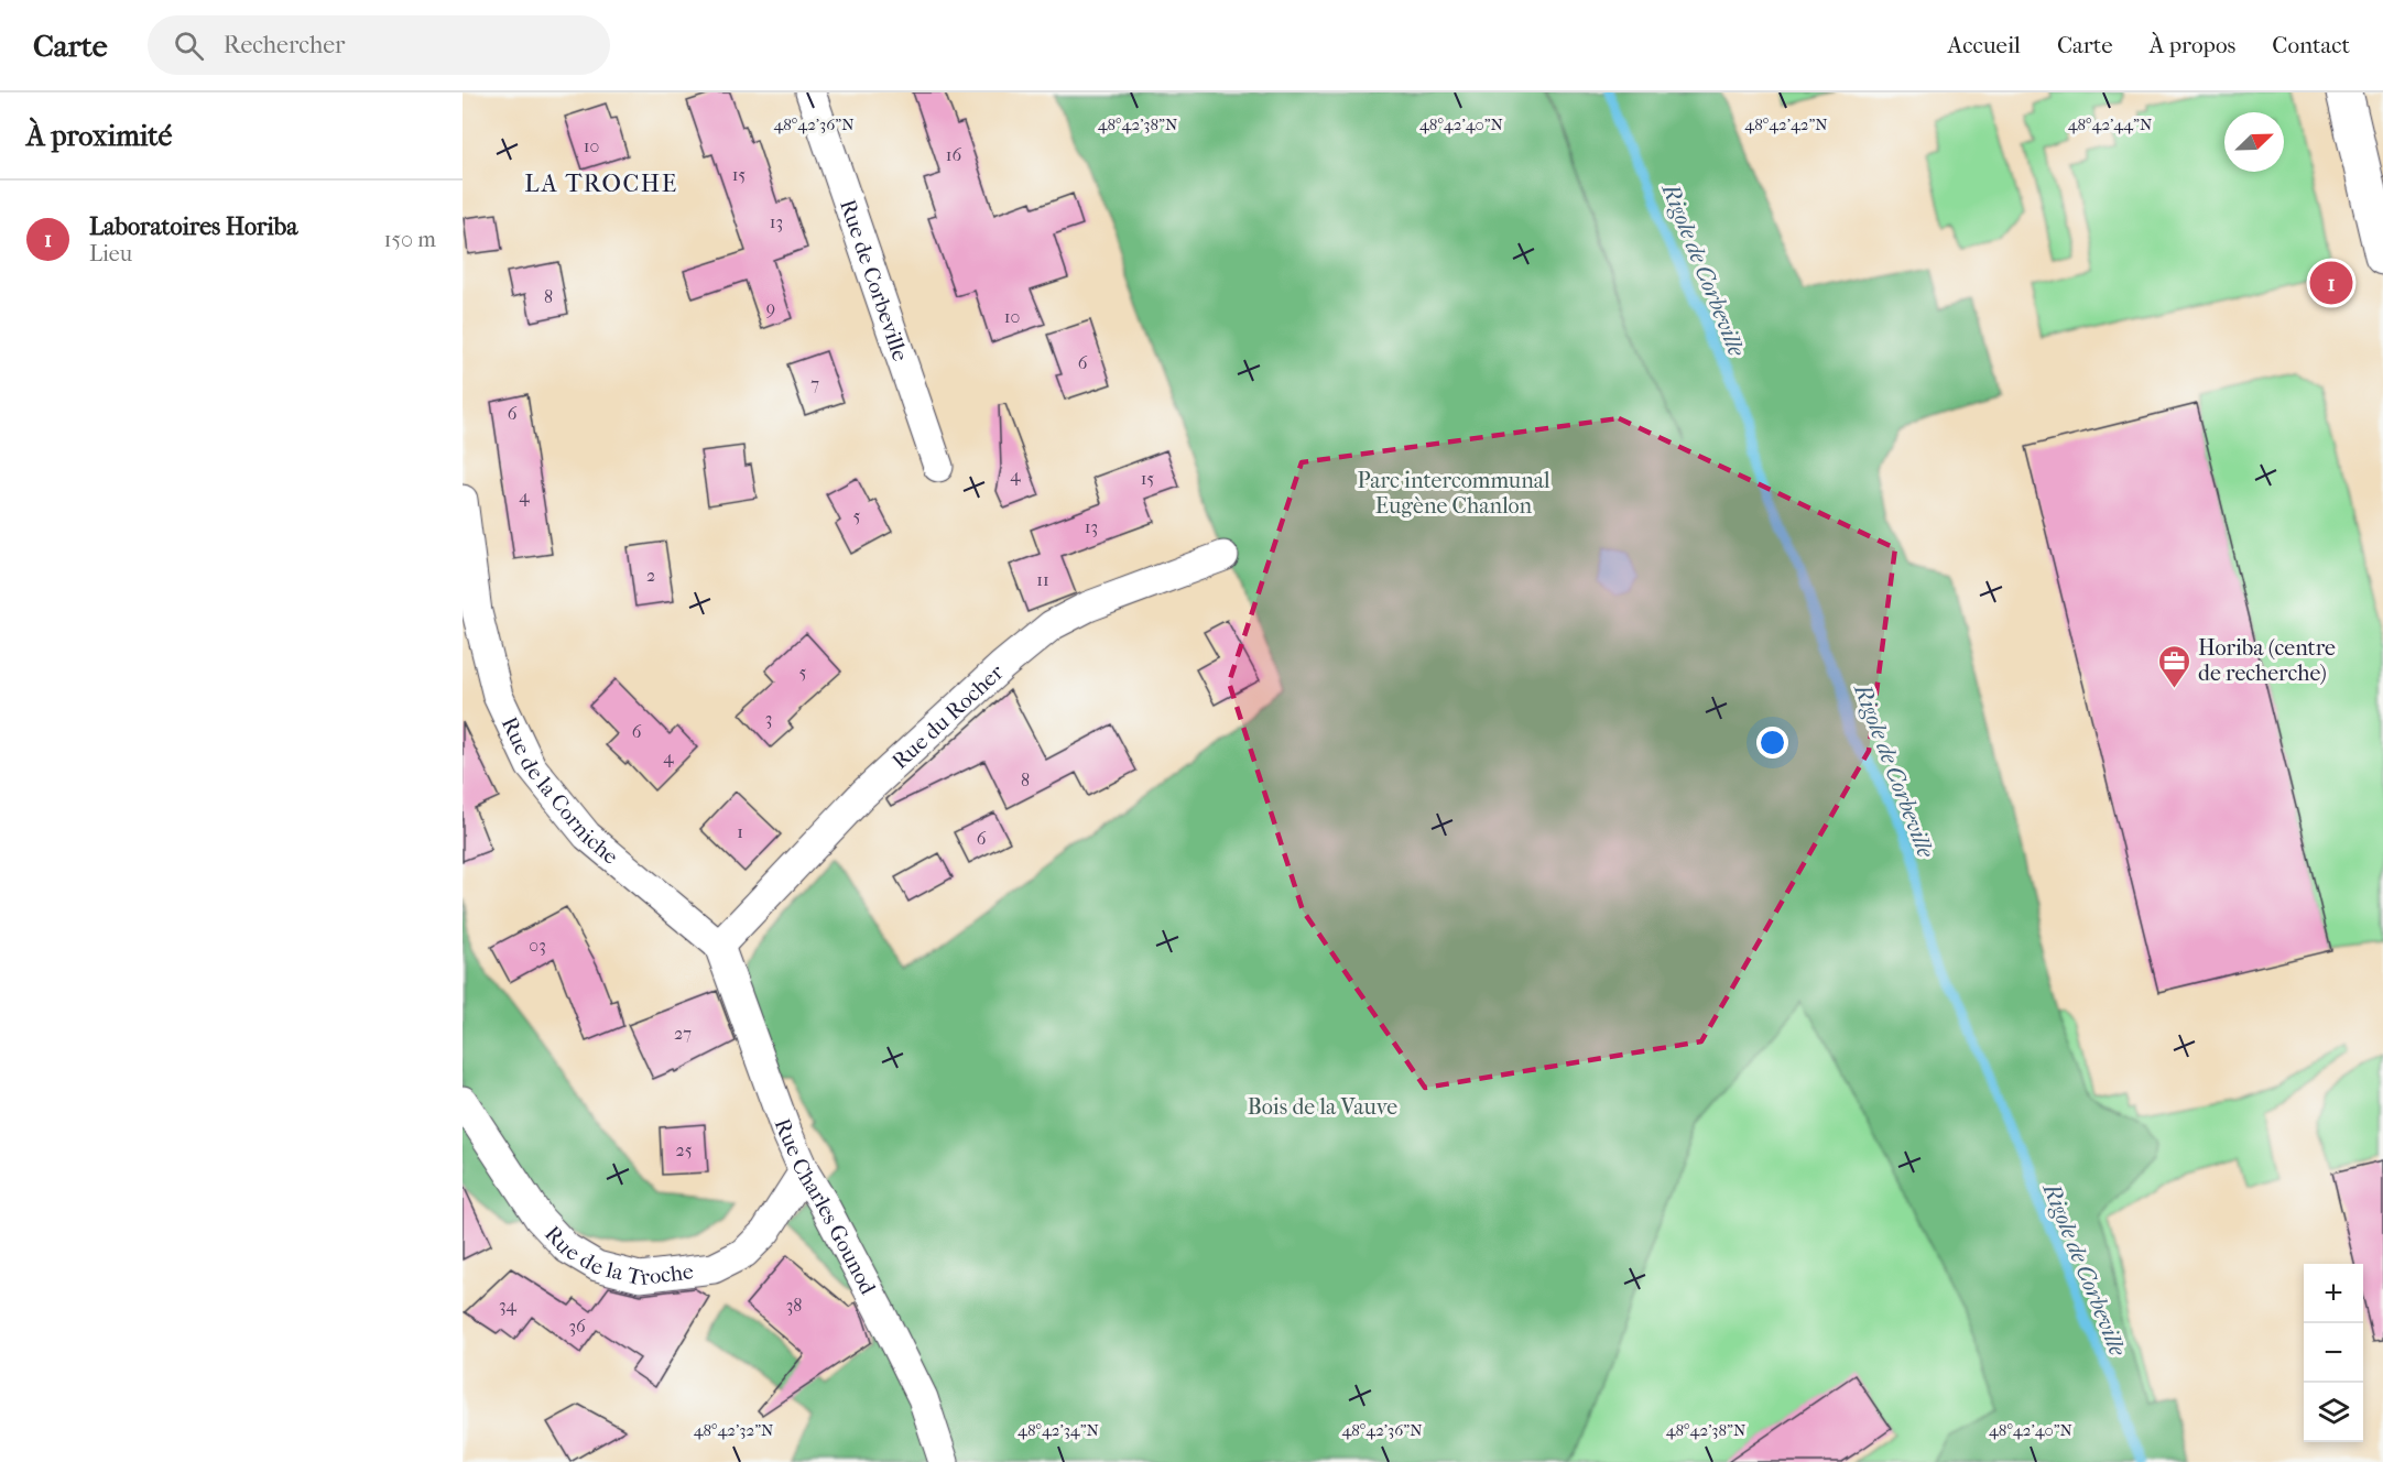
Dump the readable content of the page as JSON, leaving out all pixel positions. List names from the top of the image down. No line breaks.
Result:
{"streets":{"street":["Rue de Corbeville","Rue du Rocher","Rue de la Corniche","Rue Charles Gounod","Rue de la Troche"]},"crossings":[["Rue du Rocher","Rue de la Corniche"],["Rue du Rocher","Rue Charles Gounod"],["Rue de la Corniche","Rue Charles Gounod"],["Rue Charles Gounod","Rue de la Troche"]],"districts":["LA TROCHE"],"water":["Rigole de Corbeville"],"parks":["Parc intercommunal Eugène Chanlon","Bois de la Vauve"],"places":{"office":["Horiba (centre de recherche)"]},"house_numbers":["10","16","15","13","8","9","10","6","7","6","4","15","4","5","13","2","11","5","3","6","4","8","1","6","03","27","25","34","38","36"],"north":"top right","page":{"header":"Carte","search":"Rechercher","nav":["Accueil","Carte","À propos","Contact"],"heading":"À proximité","list":[{"mark":"1","name":"Laboratoires Horiba","note":"Lieu","value":"150 m"}],"pins":"1","map_buttons":["+","−"]},"coordinates":["48°42'36\"N","48°42'38\"N","48°42'40\"N","48°42'42\"N","48°42'44\"N","48°42'32\"N","48°42'34\"N"]}
